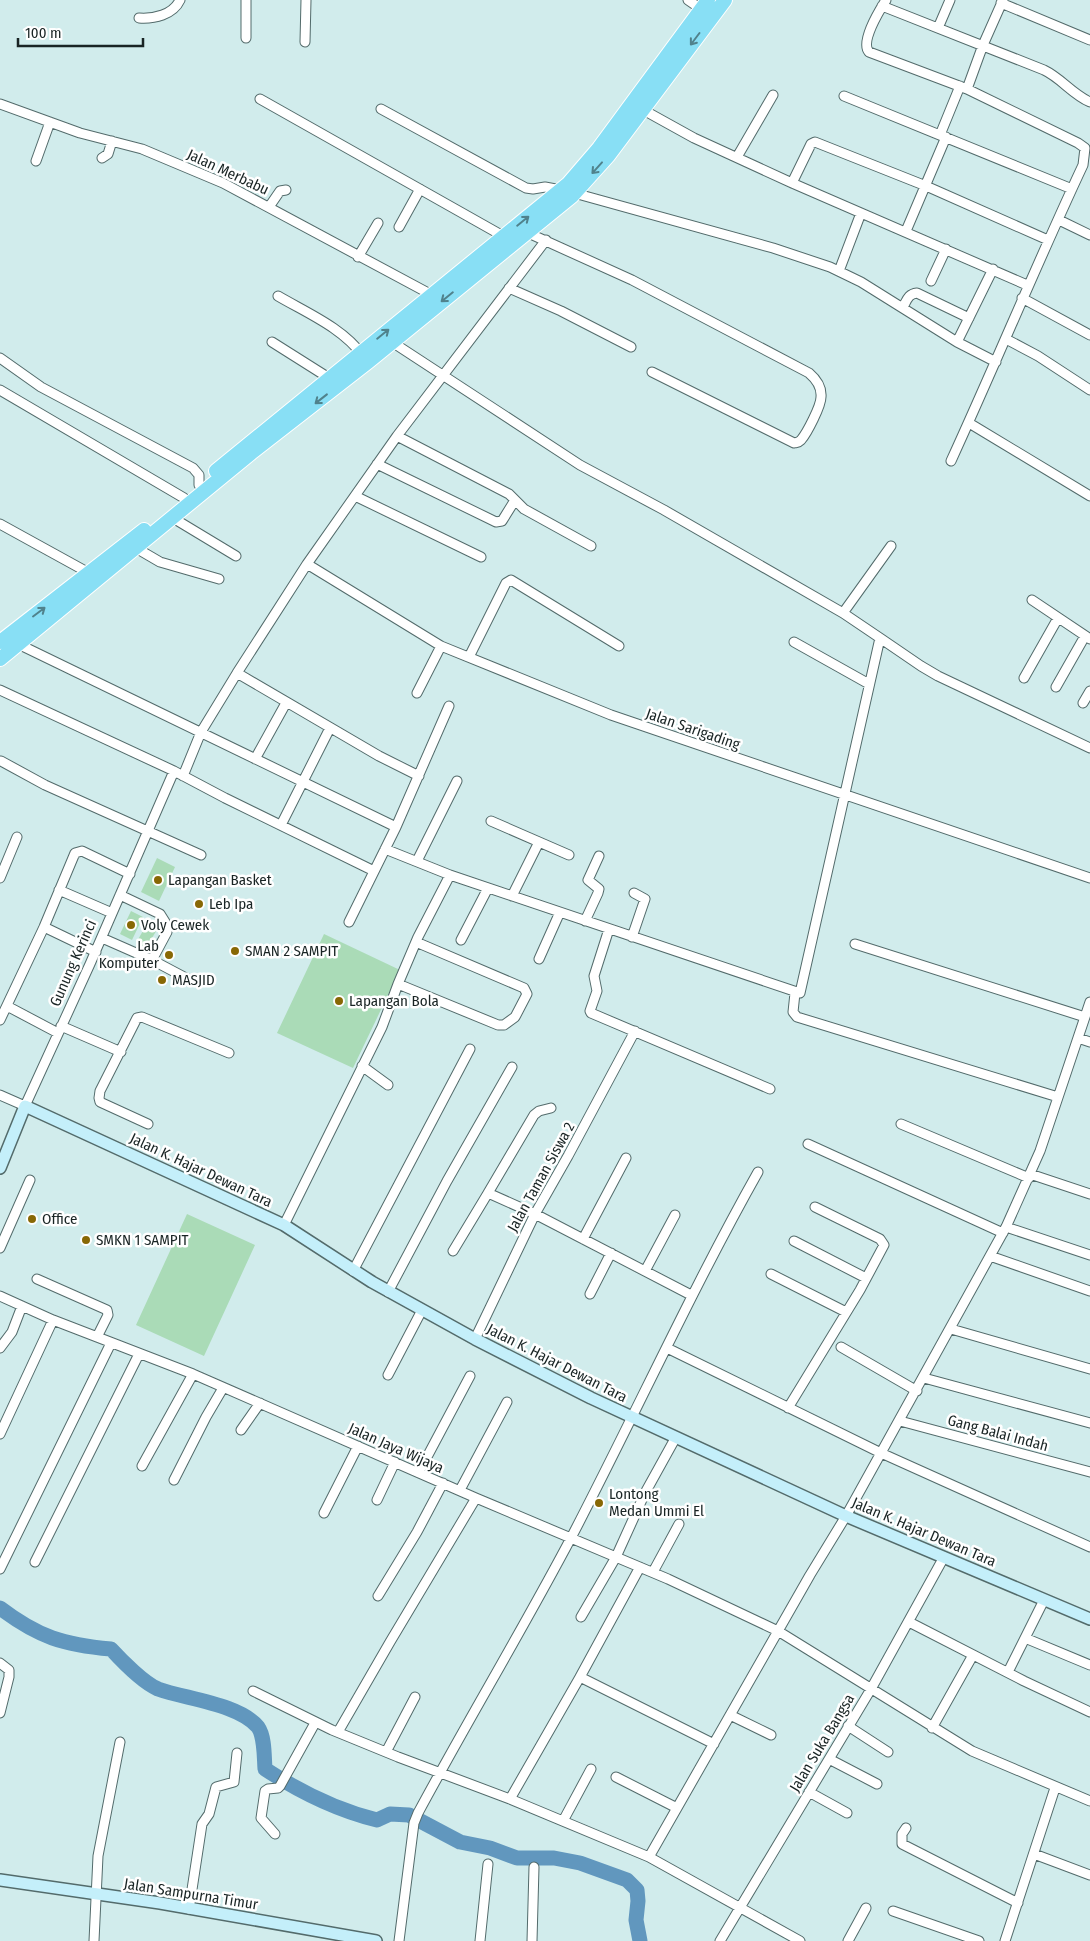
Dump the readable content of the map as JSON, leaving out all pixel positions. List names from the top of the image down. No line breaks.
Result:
{"streets":{"street":["Jalan Merbabu","Jalan Sarigading","Gunung Kerinci","Jalan K. Hajar Dewan Tara","Jalan Taman Siswa 2","Gang Balai Indah","Jalan Jaya Wijaya","Jalan Suka Bangsa","Jalan Sampurna Timur"]},"crossings":[["Gunung Kerinci","Jalan K. Hajar Dewan Tara"],["Jalan K. Hajar Dewan Tara","Jalan Taman Siswa 2"],["Jalan K. Hajar Dewan Tara","Jalan Suka Bangsa"],["Jalan Jaya Wijaya","Jalan Suka Bangsa"]],"places":["Lapangan Basket","Leb Ipa","Voly Cewek","SMAN 2 SAMPIT","Lab Komputer","MASJID","Lapangan Bola","Office","SMKN 1 SAMPIT","Lontong Medan Ummi El"],"scale_bar":"100 m"}
